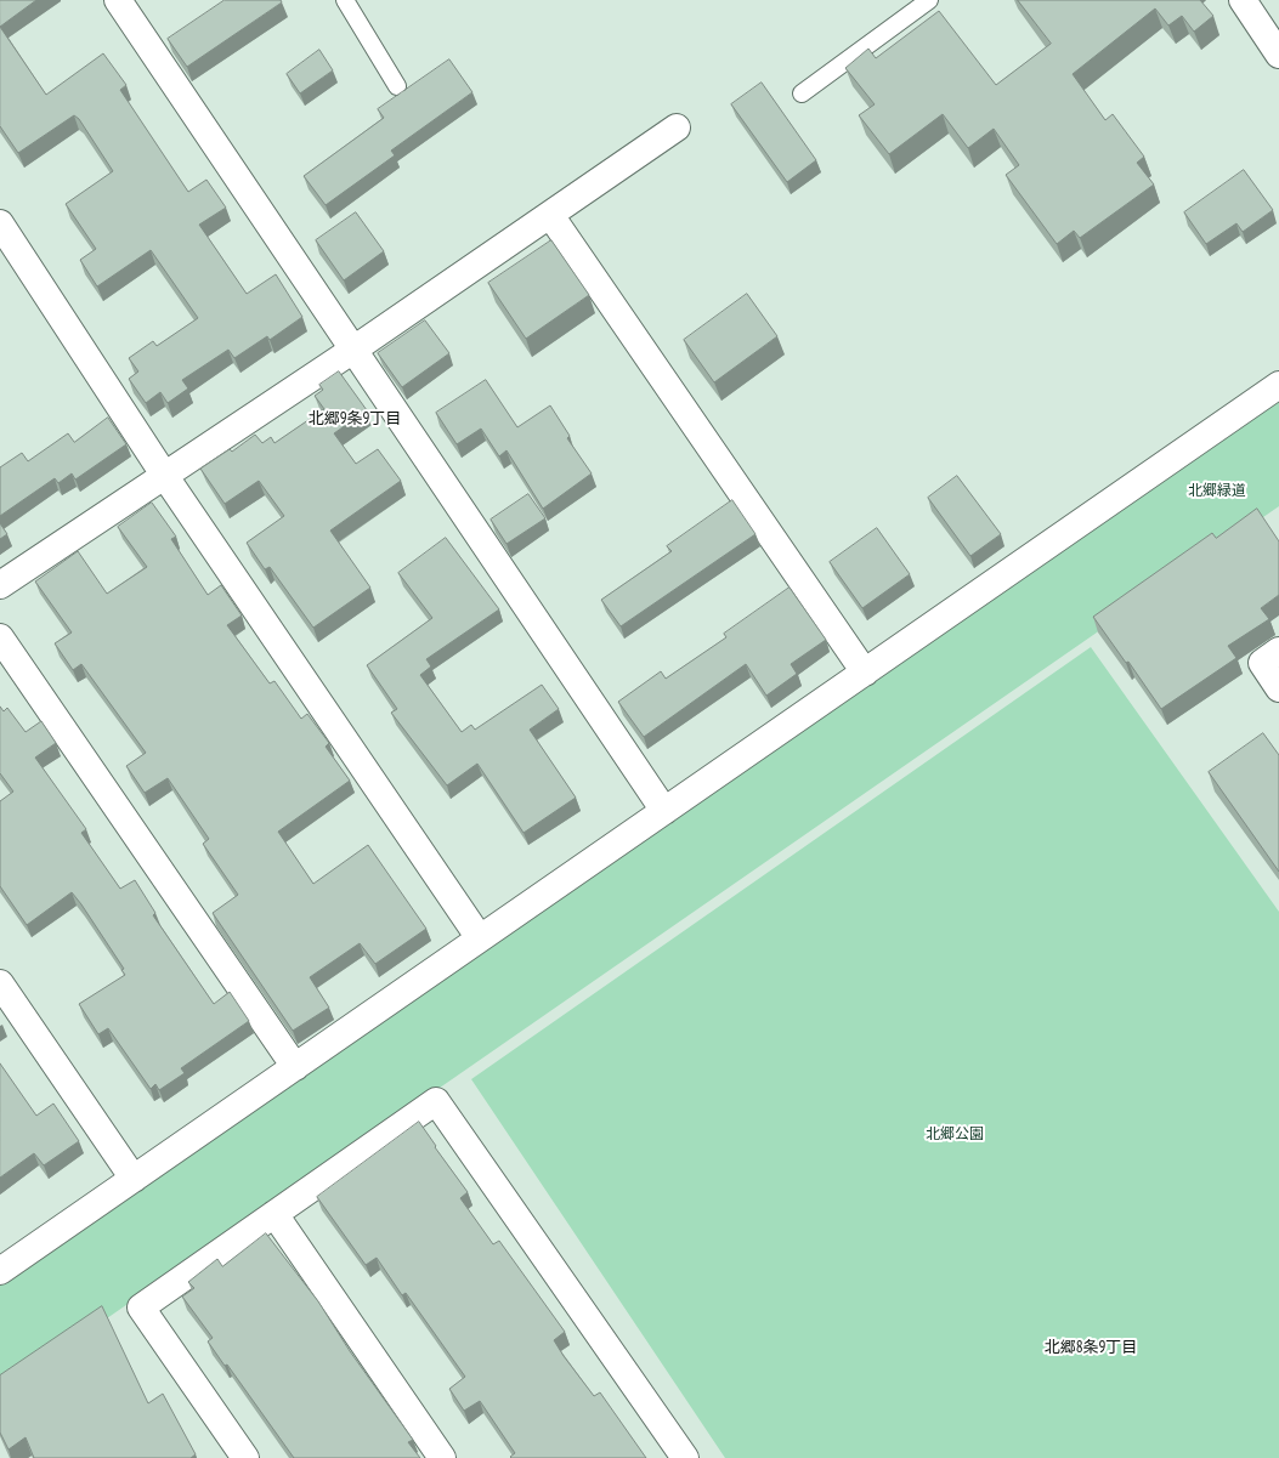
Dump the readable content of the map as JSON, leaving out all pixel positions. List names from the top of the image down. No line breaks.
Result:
{"districts":["北郷9条9丁目","北郷8条9丁目"],"parks":["北郷緑道","北郷公園"]}
